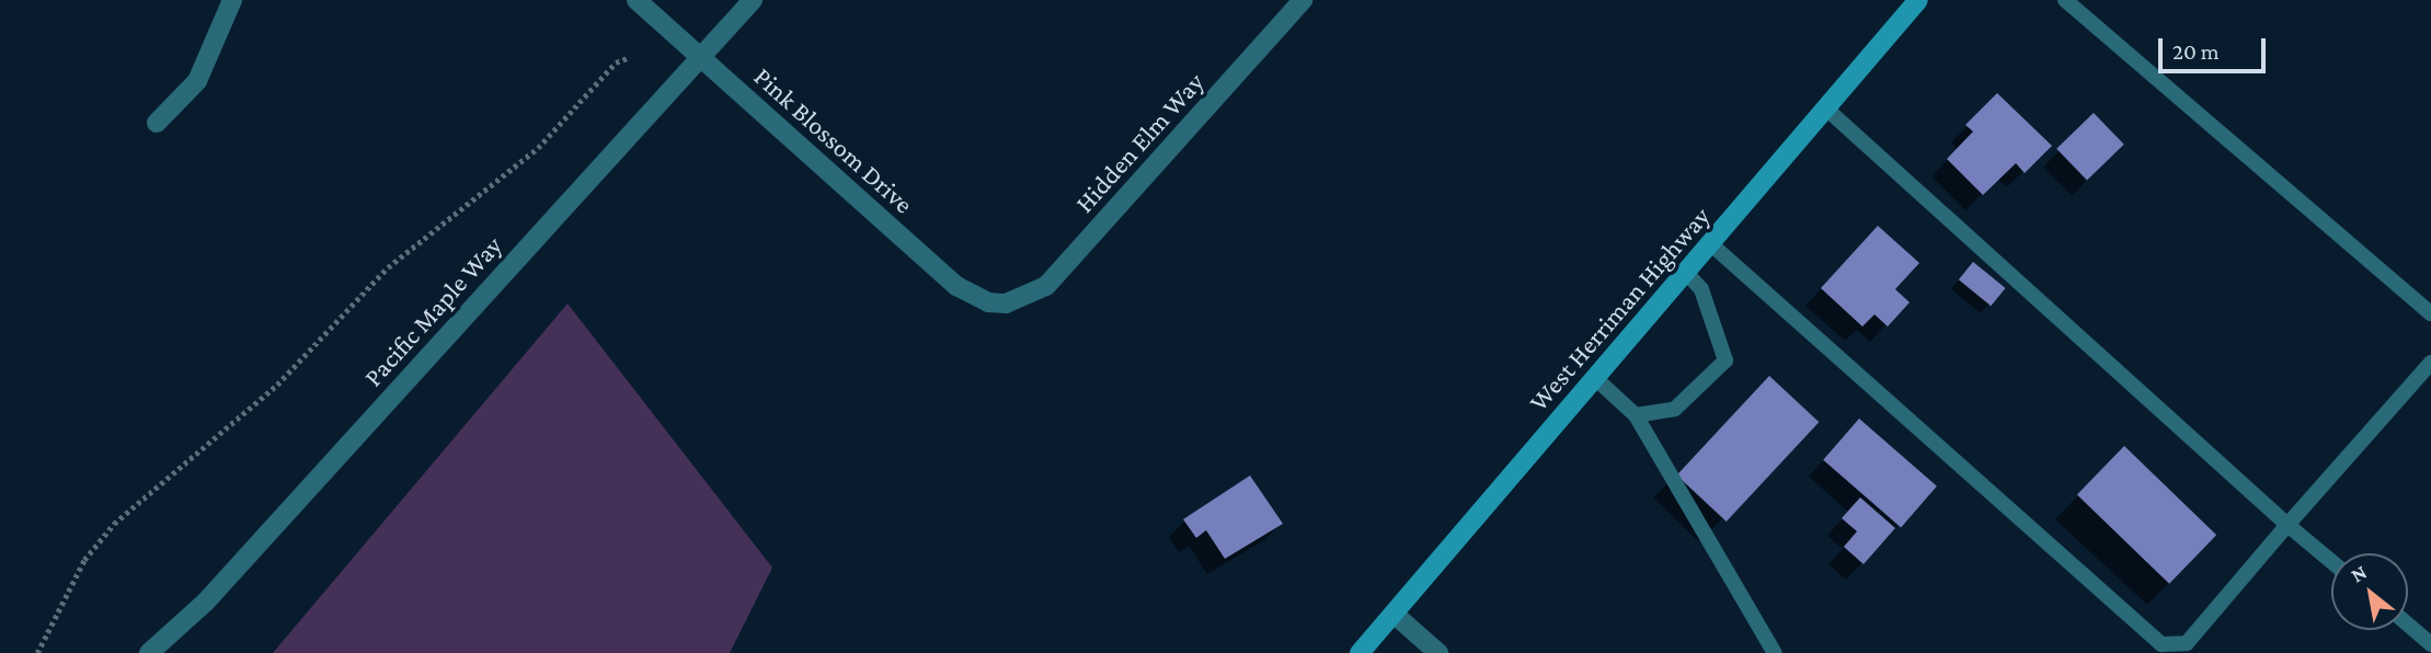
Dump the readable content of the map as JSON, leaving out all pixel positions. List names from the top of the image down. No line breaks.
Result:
{"streets":{"main road":["West Herriman Highway"],"street":["Pink Blossom Drive","Hidden Elm Way","Pacific Maple Way"]},"crossings":[["Pink Blossom Drive","Hidden Elm Way"],["Pink Blossom Drive","Pacific Maple Way"]],"scale_bar":"20 m","north":"top left"}
